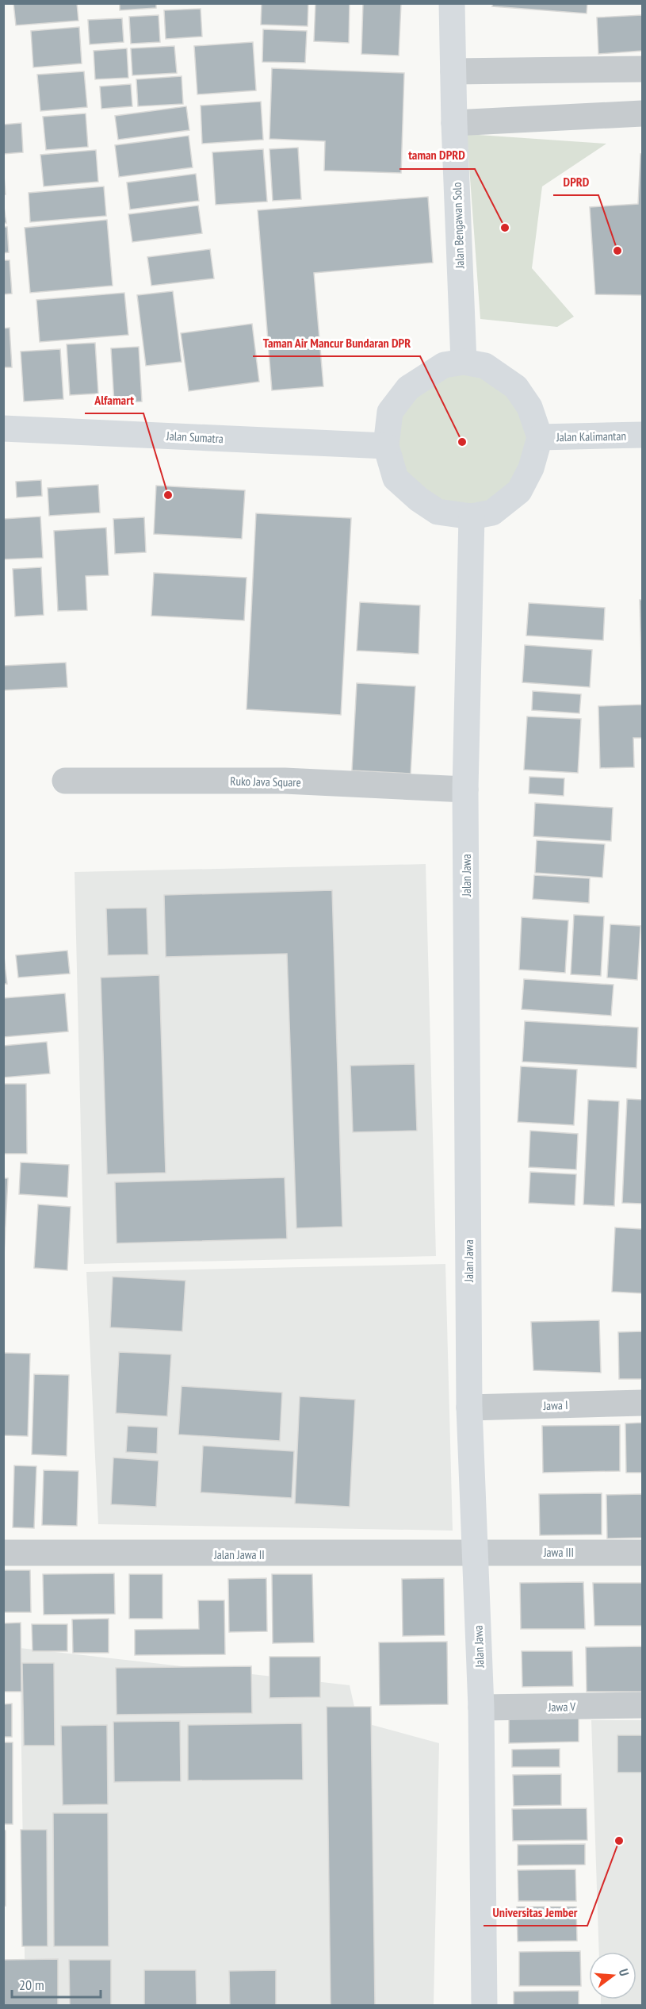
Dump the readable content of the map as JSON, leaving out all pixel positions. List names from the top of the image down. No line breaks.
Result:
{"streets":{"main road":["Jalan Bengawan Solo","Jalan Kalimantan","Jalan Sumatra","Jalan Jawa"],"street":["Ruko Java Square","Jawa I","Jawa III","Jalan Jawa II","Jawa V"]},"crossings":[["Jalan Bengawan Solo","Jalan Kalimantan"],["Jalan Bengawan Solo","Jalan Sumatra"],["Jalan Bengawan Solo","Jalan Jawa"],["Jalan Kalimantan","Jalan Sumatra"],["Jalan Kalimantan","Jalan Jawa"],["Jalan Sumatra","Jalan Jawa"],["Ruko Java Square","Jalan Jawa"],["Jalan Jawa","Jawa I"],["Jalan Jawa","Jawa III"],["Jalan Jawa","Jalan Jawa II"],["Jalan Jawa","Jawa V"],["Jawa III","Jalan Jawa II"]],"places":["taman DPRD","DPRD","Taman Air Mancur Bundaran DPR","Alfamart","Universitas Jember"],"scale_bar":"20 m","north":"right"}
